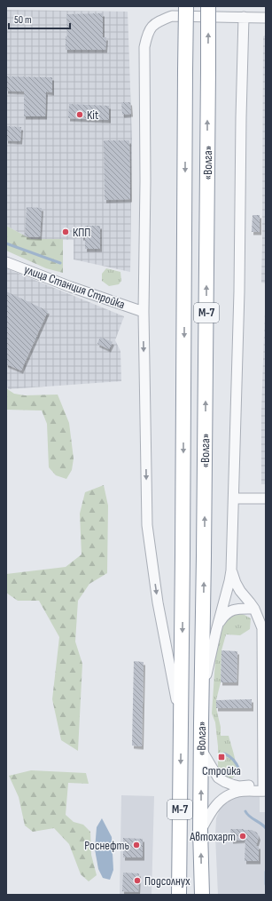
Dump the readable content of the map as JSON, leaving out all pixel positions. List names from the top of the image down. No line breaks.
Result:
{"streets":{"highway":["«Волга»","М-7"],"street":["улица Станция Стройка"]},"places":{"other":["Kit","КПП","Автохарт","Роснефть","Подсолнух"],"transit":["Стройка"]},"scale_bar":"50 m"}
